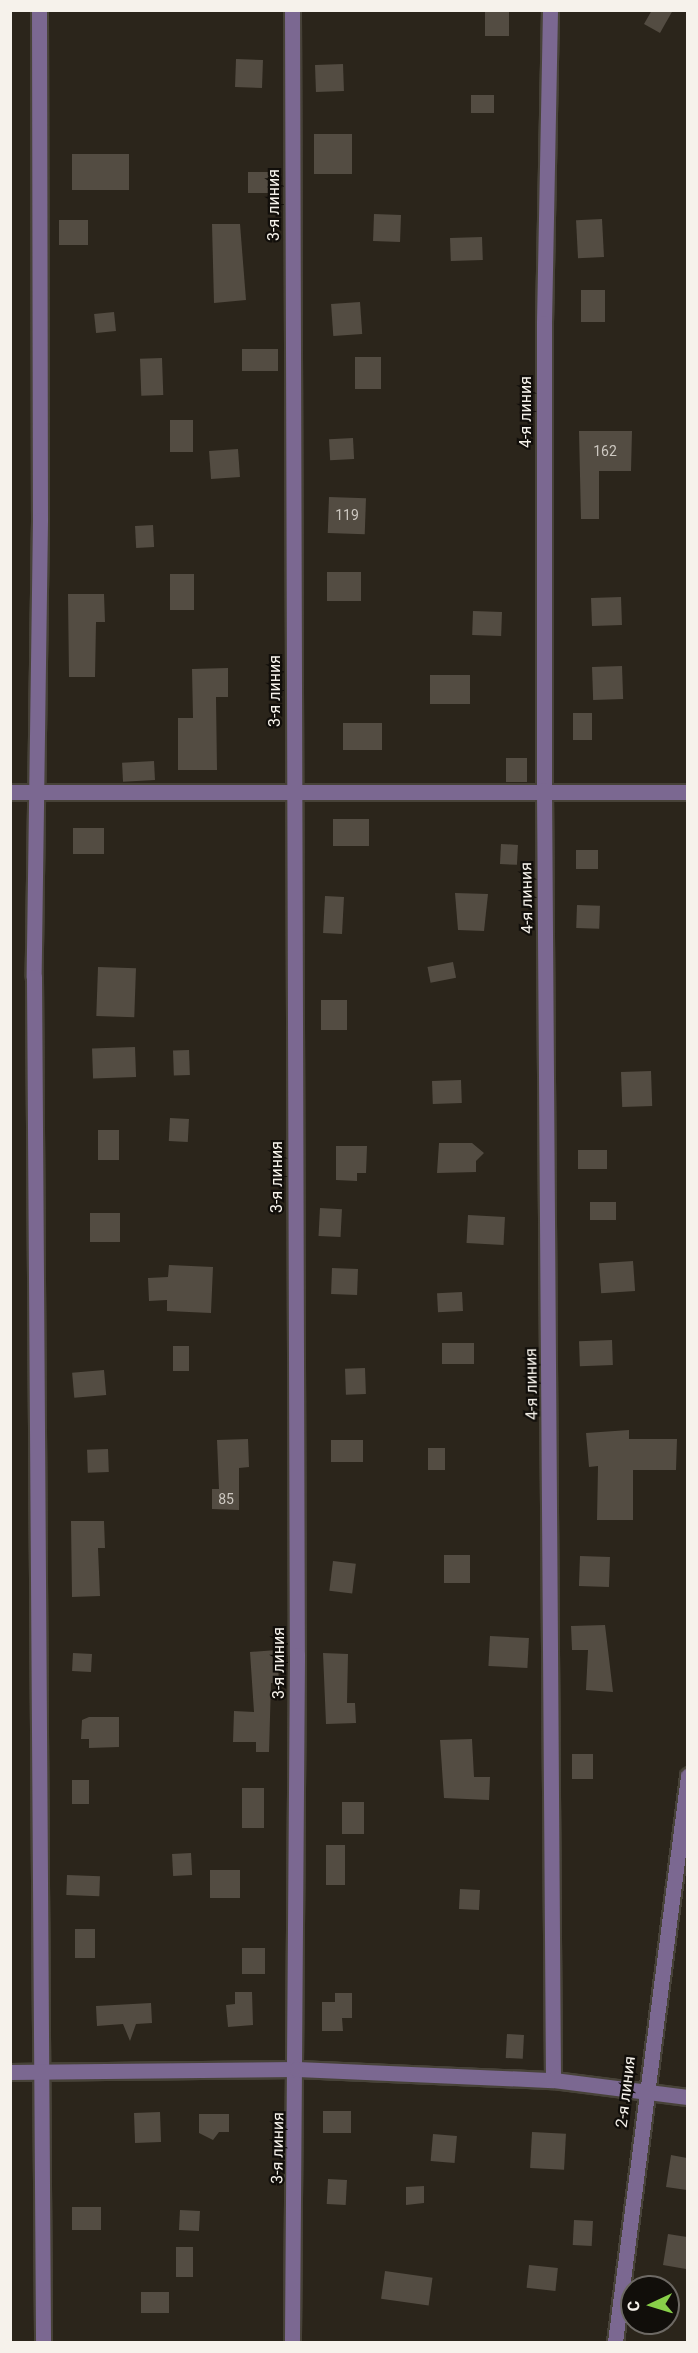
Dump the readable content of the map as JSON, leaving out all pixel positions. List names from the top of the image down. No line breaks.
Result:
{"streets":{"street":["3-я линия","4-я линия","2-я линия"]},"house_numbers":["162","119","85"],"north":"left"}
